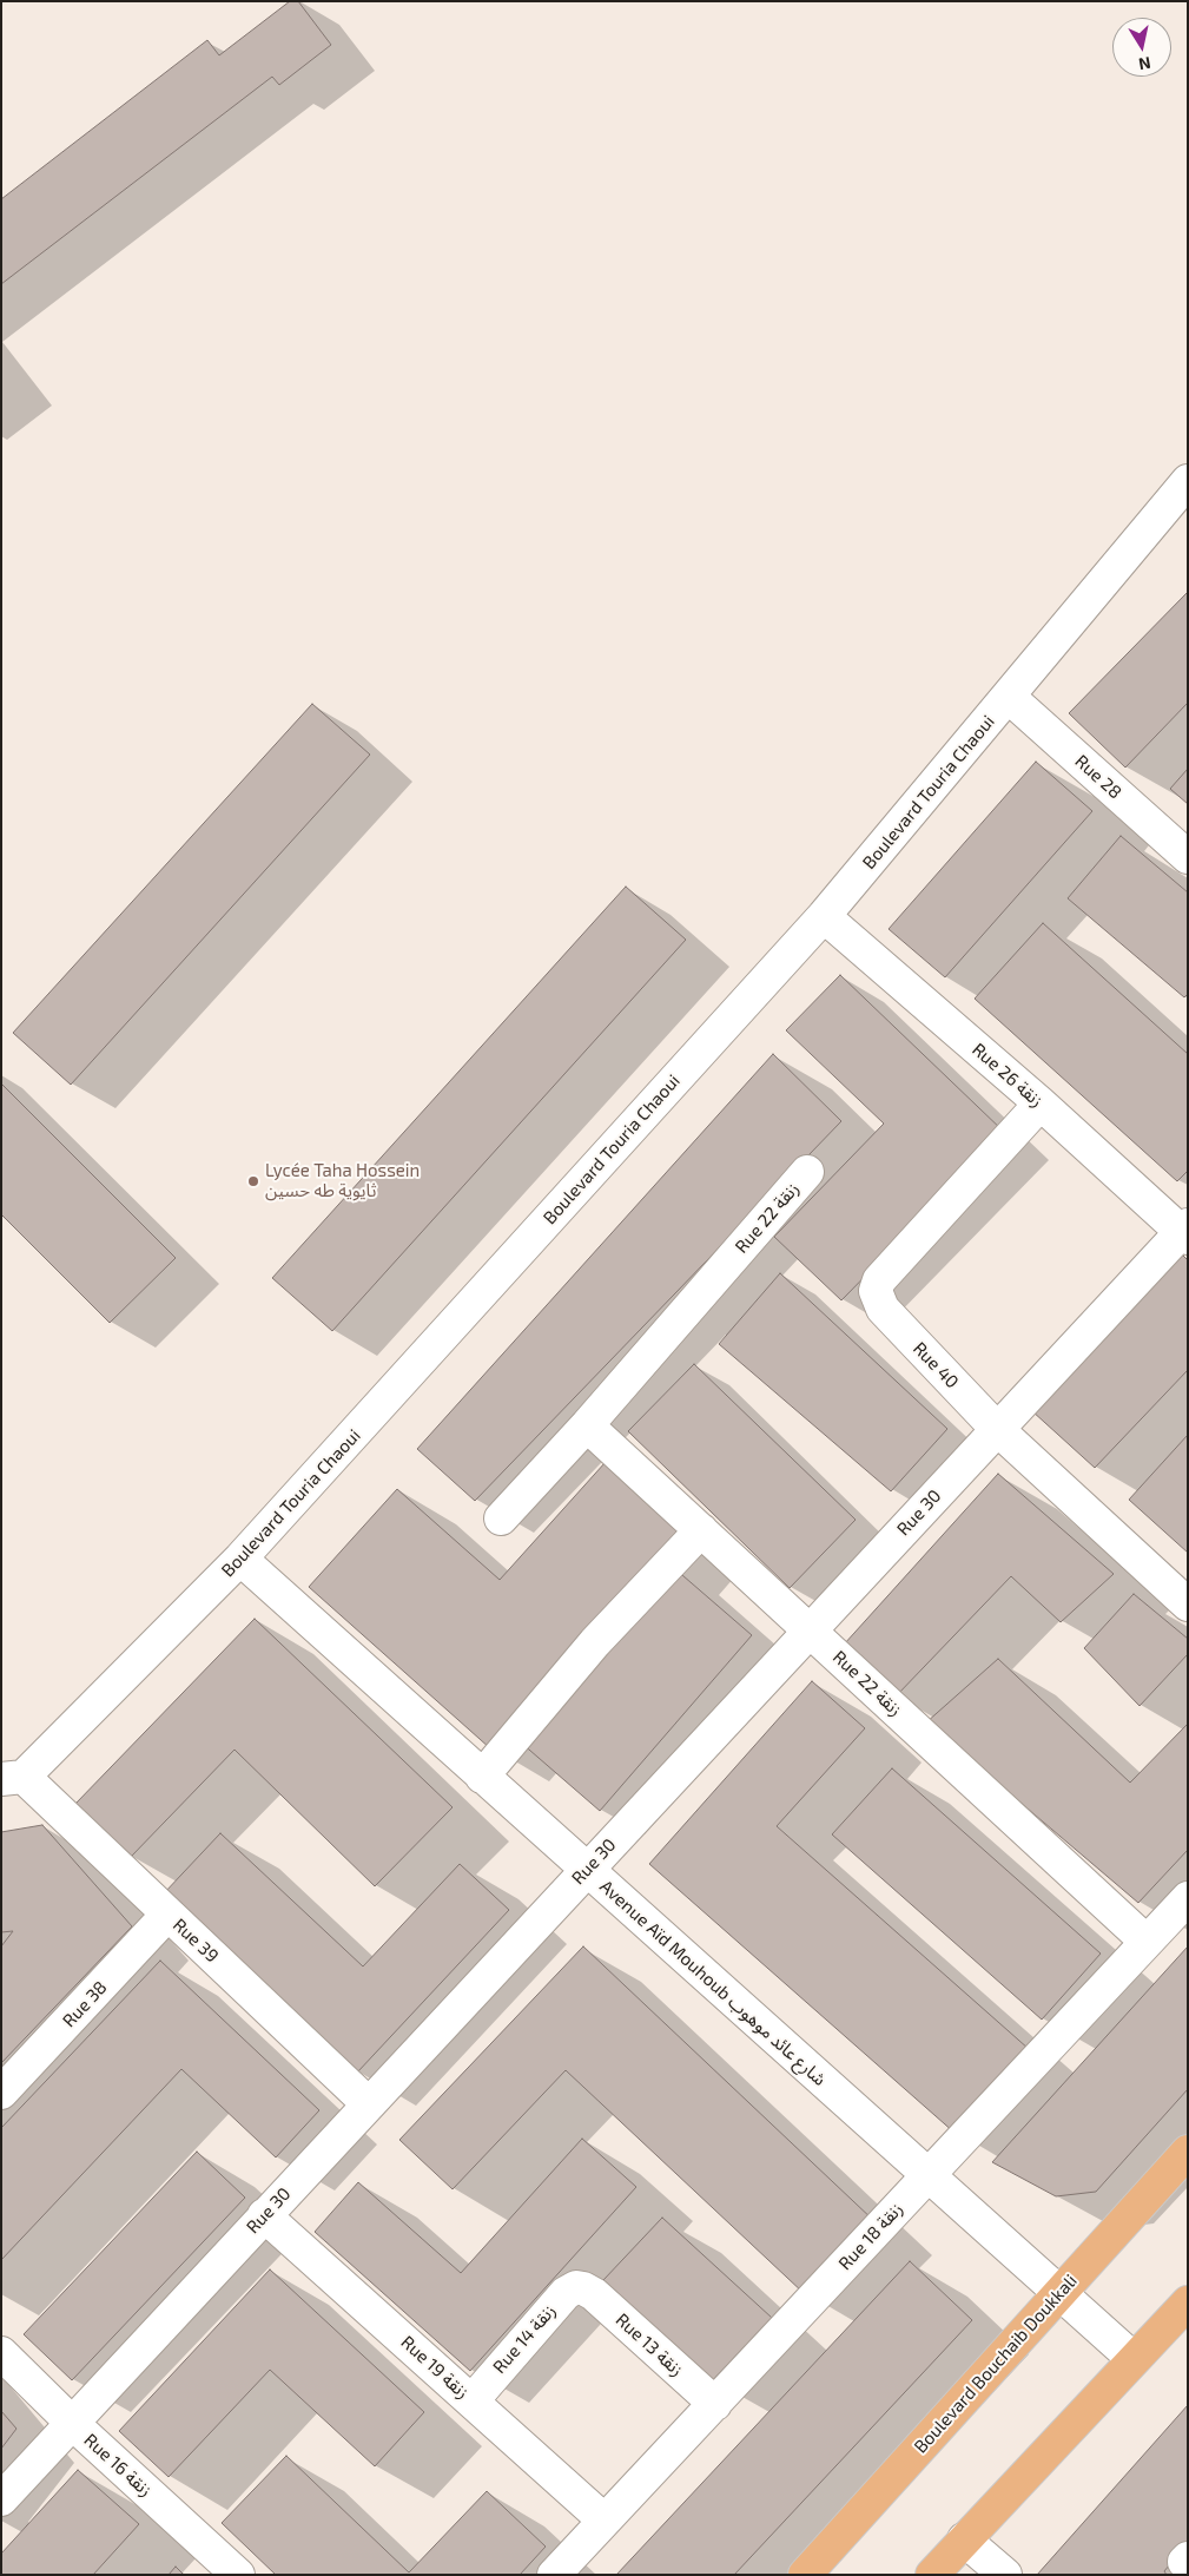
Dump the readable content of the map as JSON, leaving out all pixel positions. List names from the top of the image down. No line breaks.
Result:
{"streets":{"main road":["Boulevard Bouchaib Doukkali"],"street":["Rue 28","Boulevard Touria Chaoui","Rue 26 زنقة","Rue 22 زنقة","Rue 40","Rue 30","Rue 39","Avenue Aïd Mouhoub شارع عائد موهوب","Rue 38","Rue 18 زنقة","Rue 14 زنقة","Rue 13 زنقة","Rue 19 زنقة","Rue 16 زنقة"]},"crossings":[["Rue 28","Boulevard Touria Chaoui"],["Boulevard Touria Chaoui","Rue 26 زنقة"],["Boulevard Touria Chaoui","Rue 39"],["Boulevard Touria Chaoui","Avenue Aïd Mouhoub شارع عائد موهوب"],["Rue 26 زنقة","Rue 40"],["Rue 26 زنقة","Rue 30"],["Rue 22 زنقة","Rue 30"],["Rue 22 زنقة","Rue 18 زنقة"],["Rue 40","Rue 30"],["Rue 30","Rue 39"],["Rue 30","Avenue Aïd Mouhoub شارع عائد موهوب"],["Rue 30","Rue 19 زنقة"],["Rue 30","Rue 16 زنقة"],["Rue 39","Rue 38"],["Avenue Aïd Mouhoub شارع عائد موهوب","Rue 18 زنقة"],["Avenue Aïd Mouhoub شارع عائد موهوب","Boulevard Bouchaib Doukkali"],["Rue 18 زنقة","Rue 13 زنقة"],["Rue 18 زنقة","Rue 19 زنقة"],["Rue 14 زنقة","Rue 13 زنقة"],["Rue 14 زنقة","Rue 19 زنقة"]],"places":["Lycée Taha Hossein ثايوية طه حسين"],"north":"bottom"}
